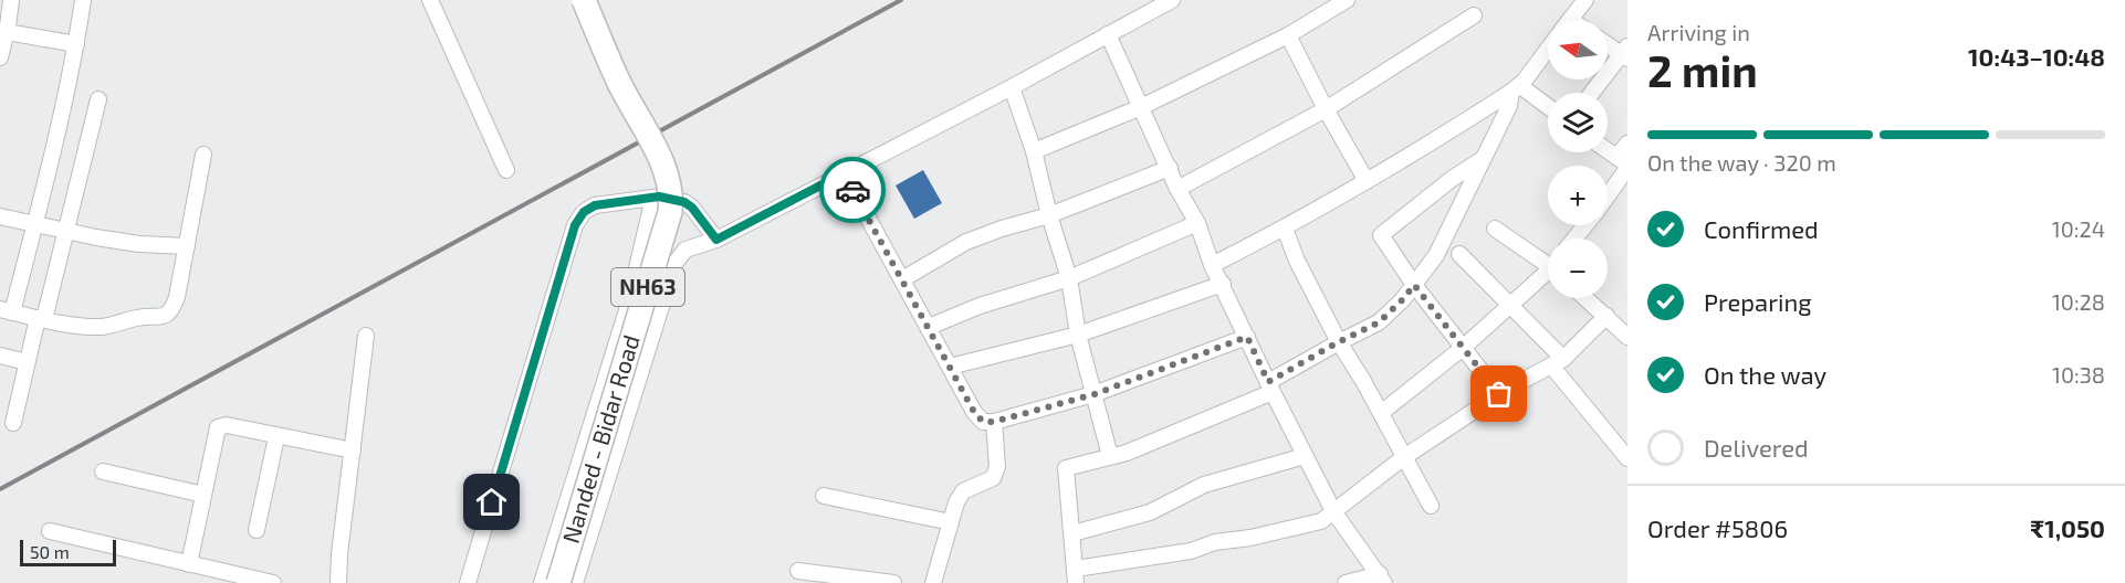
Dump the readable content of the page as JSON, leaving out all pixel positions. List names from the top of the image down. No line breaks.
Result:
{"streets":{"highway":["NH63","Nanded - Bidar Road"]},"scale_bar":"50 m","north":"left","page":{"heading":["2 min","Arriving in","10:43–10:48"],"panel":["Order #5806","₹1,050"],"map_buttons":["+","−"],"bar":"On the way · 320 m","list":[["Confirmed","10:24"],["Preparing","10:28"],["On the way","10:38"],"Delivered"],"scale":"50 m"}}
